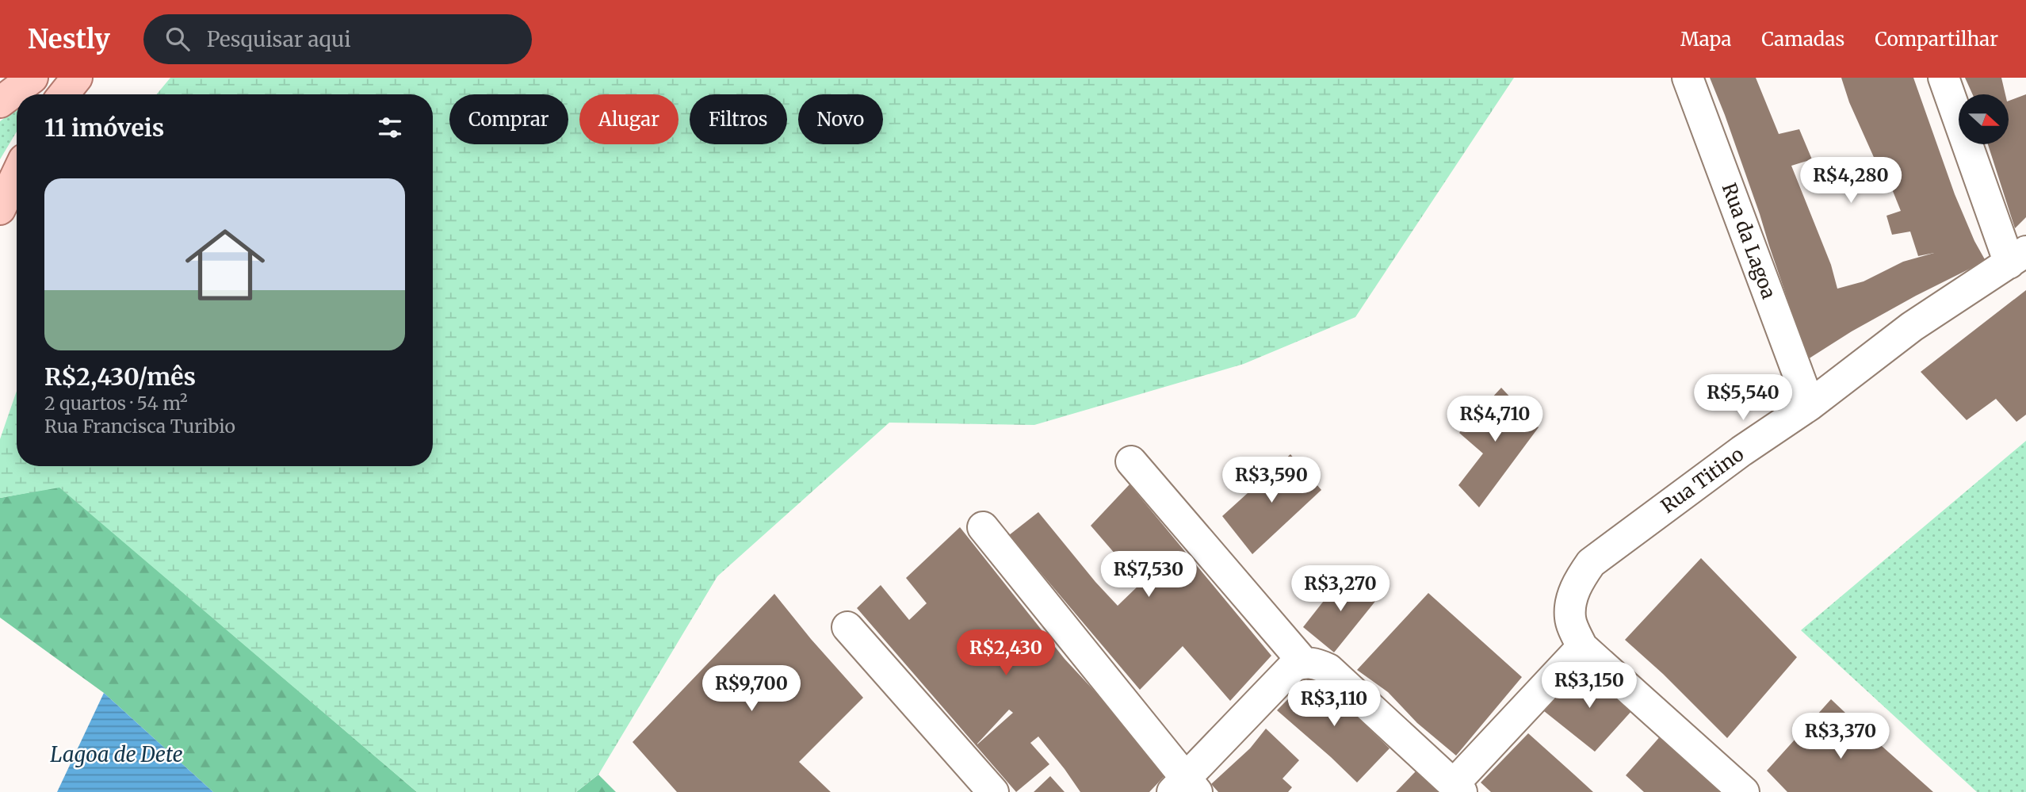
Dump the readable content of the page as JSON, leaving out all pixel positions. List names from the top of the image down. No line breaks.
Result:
{"streets":{"street":["Rua da Lagoa","Rua Titino"]},"crossings":[["Rua da Lagoa","Rua Titino"]],"water":["Lagoa de Dete"],"north":"right","page":{"header":"Nestly","search":"Pesquisar aqui","nav":["Mapa","Camadas","Compartilhar"],"chip":["Comprar","Alugar","Filtros","Novo"],"heading":"11 imóveis","price":["R$4,280","R$5,540","R$4,710","R$3,590","R$7,530","R$3,270","R$2,430","R$3,150","R$9,700","R$3,110","R$3,370"],"list":[{"name":"R$2,430/mês","note":"2 quartos · 54 m² · Rua Francisca Turibio"}]}}
